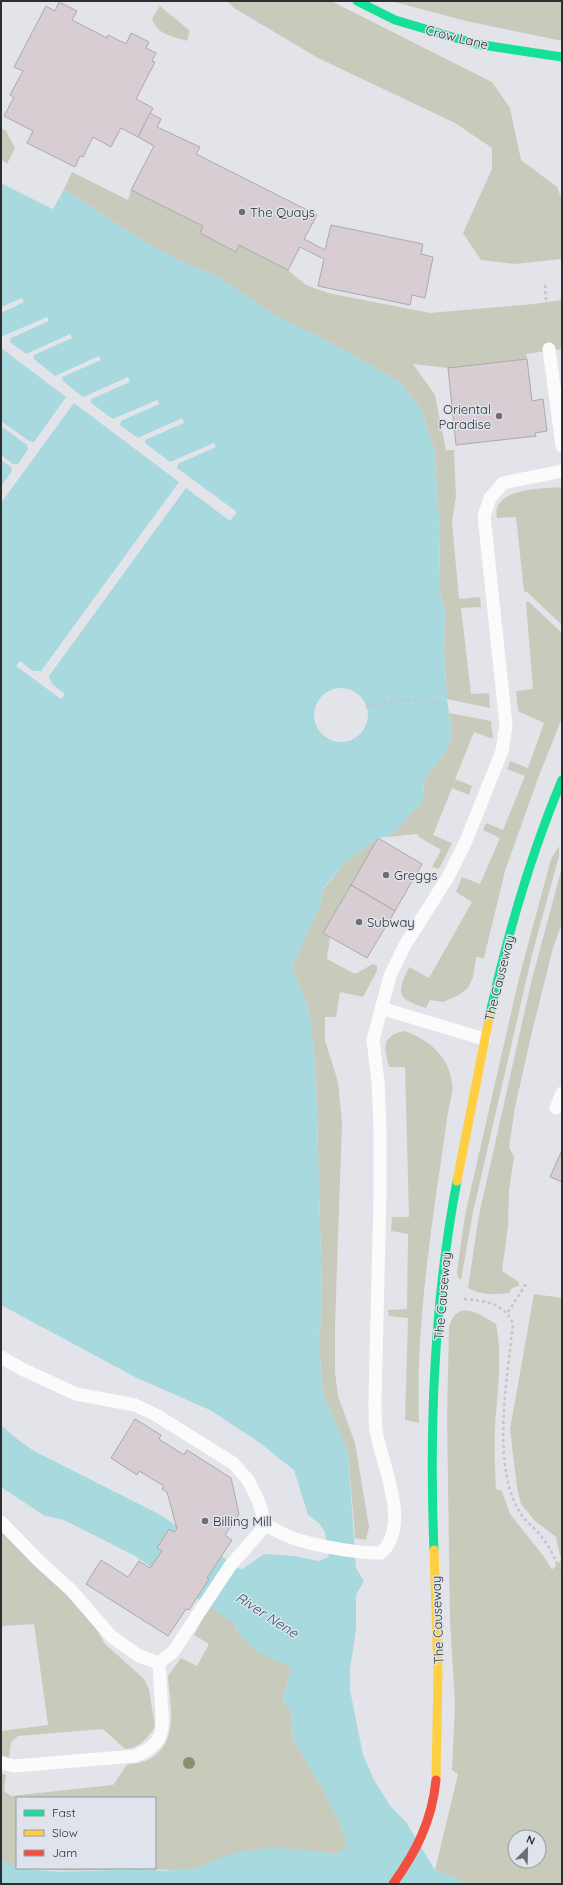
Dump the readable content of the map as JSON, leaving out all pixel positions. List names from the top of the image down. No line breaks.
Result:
{"streets":{"street":["Crow Lane","The Causeway"]},"water":["River Nene"],"places":["The Quays","Oriental Paradise","Greggs","Subway","Billing Mill"],"legend":["Fast","Slow","Jam"],"north":"top right"}
